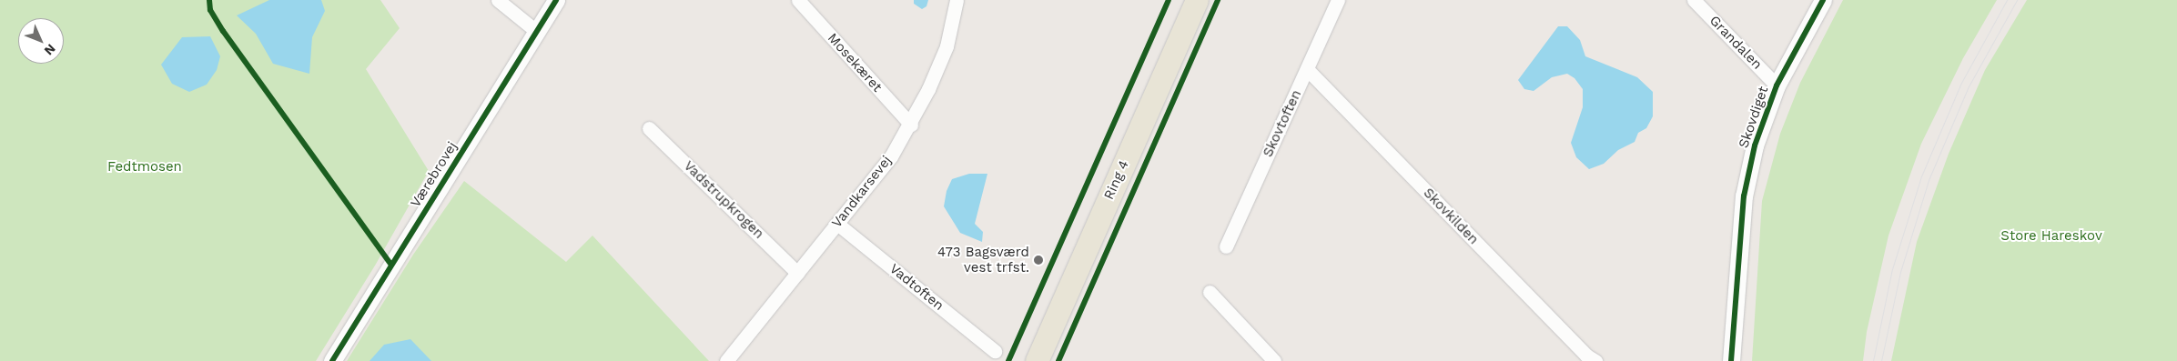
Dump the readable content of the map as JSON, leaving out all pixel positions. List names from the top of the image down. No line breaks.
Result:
{"streets":{"main road":["Ring 4"],"street":["Grandalen","Mosekæret","Skovdiget","Skovtoften","Værebrovej","Vandkarsevej","Vadstrupkrogen","Skovkilden","Vadtoften"]},"crossings":[["Grandalen","Skovdiget"],["Mosekæret","Vandkarsevej"],["Skovtoften","Skovkilden"],["Vandkarsevej","Vadstrupkrogen"],["Vandkarsevej","Vadtoften"]],"parks":["Fedtmosen","Store Hareskov"],"places":["473 Bagsværd vest trfst."],"north":"bottom right"}
